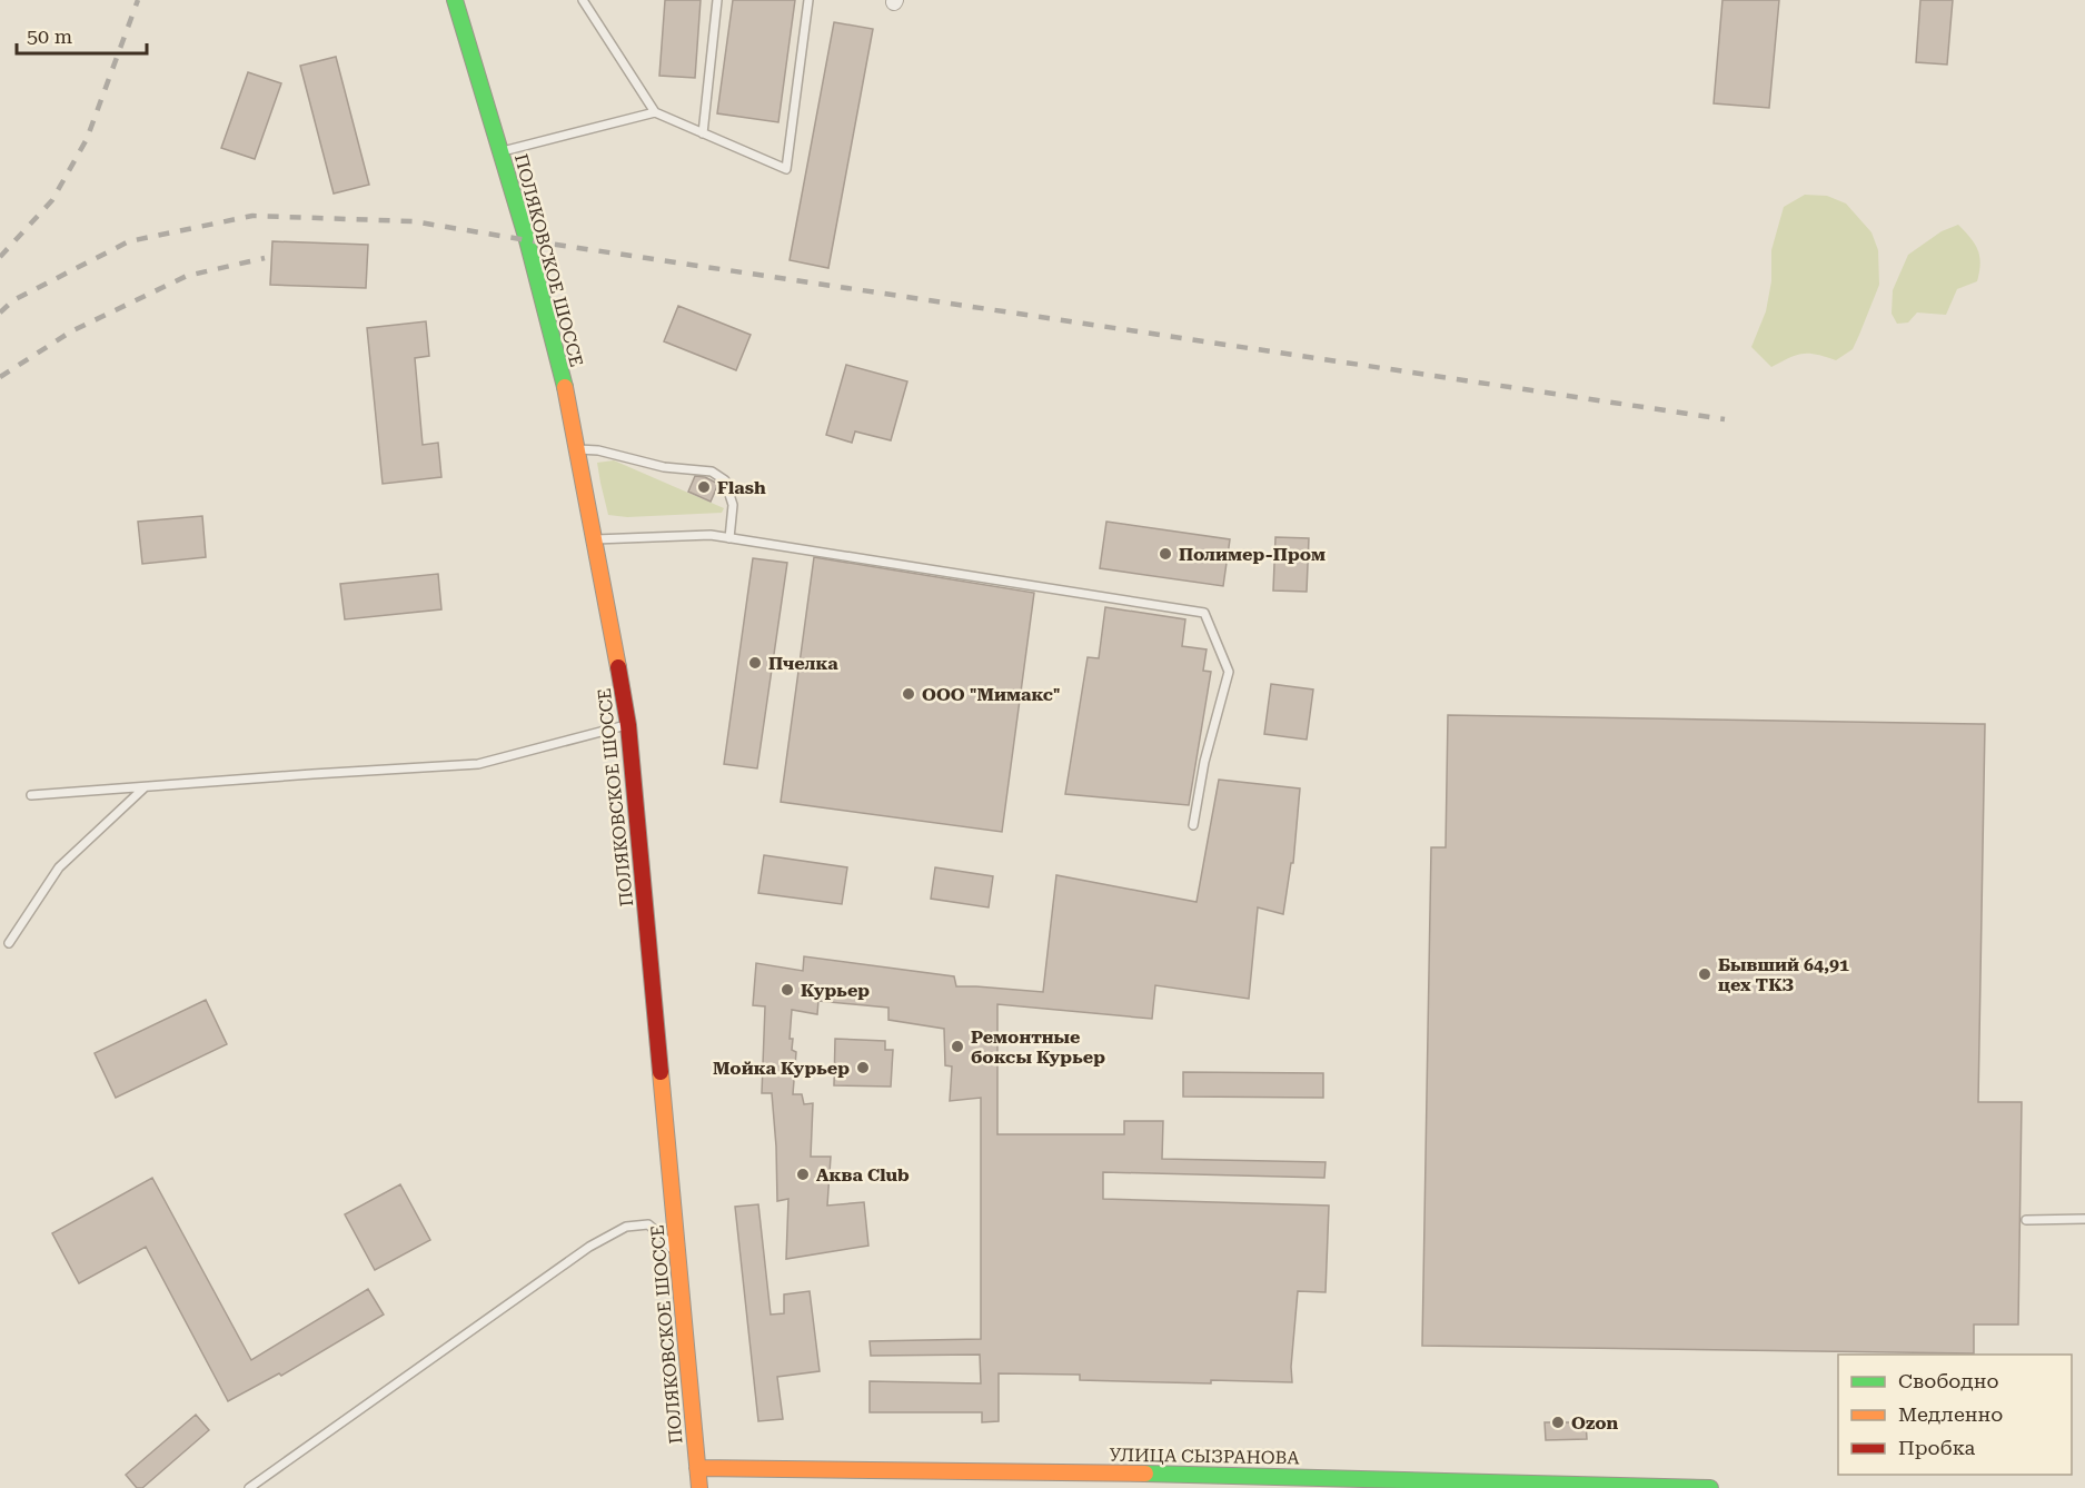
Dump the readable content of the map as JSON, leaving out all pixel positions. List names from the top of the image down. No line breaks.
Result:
{"streets":{"street":["ПОЛЯКОВСКОЕ ШОССЕ","УЛИЦА СЫЗРАНОВА"]},"crossings":[["ПОЛЯКОВСКОЕ ШОССЕ","УЛИЦА СЫЗРАНОВА"]],"places":["Flash","Полимер-Пром","Пчелка","ООО \"Мимакс\"","Бывший 64,91 цех ТКЗ","Курьер","Ремонтные боксы Курьер","Мойка Курьер","Аква Club","Ozon"],"legend":["Свободно","Медленно","Пробка"],"scale_bar":"50 m"}
